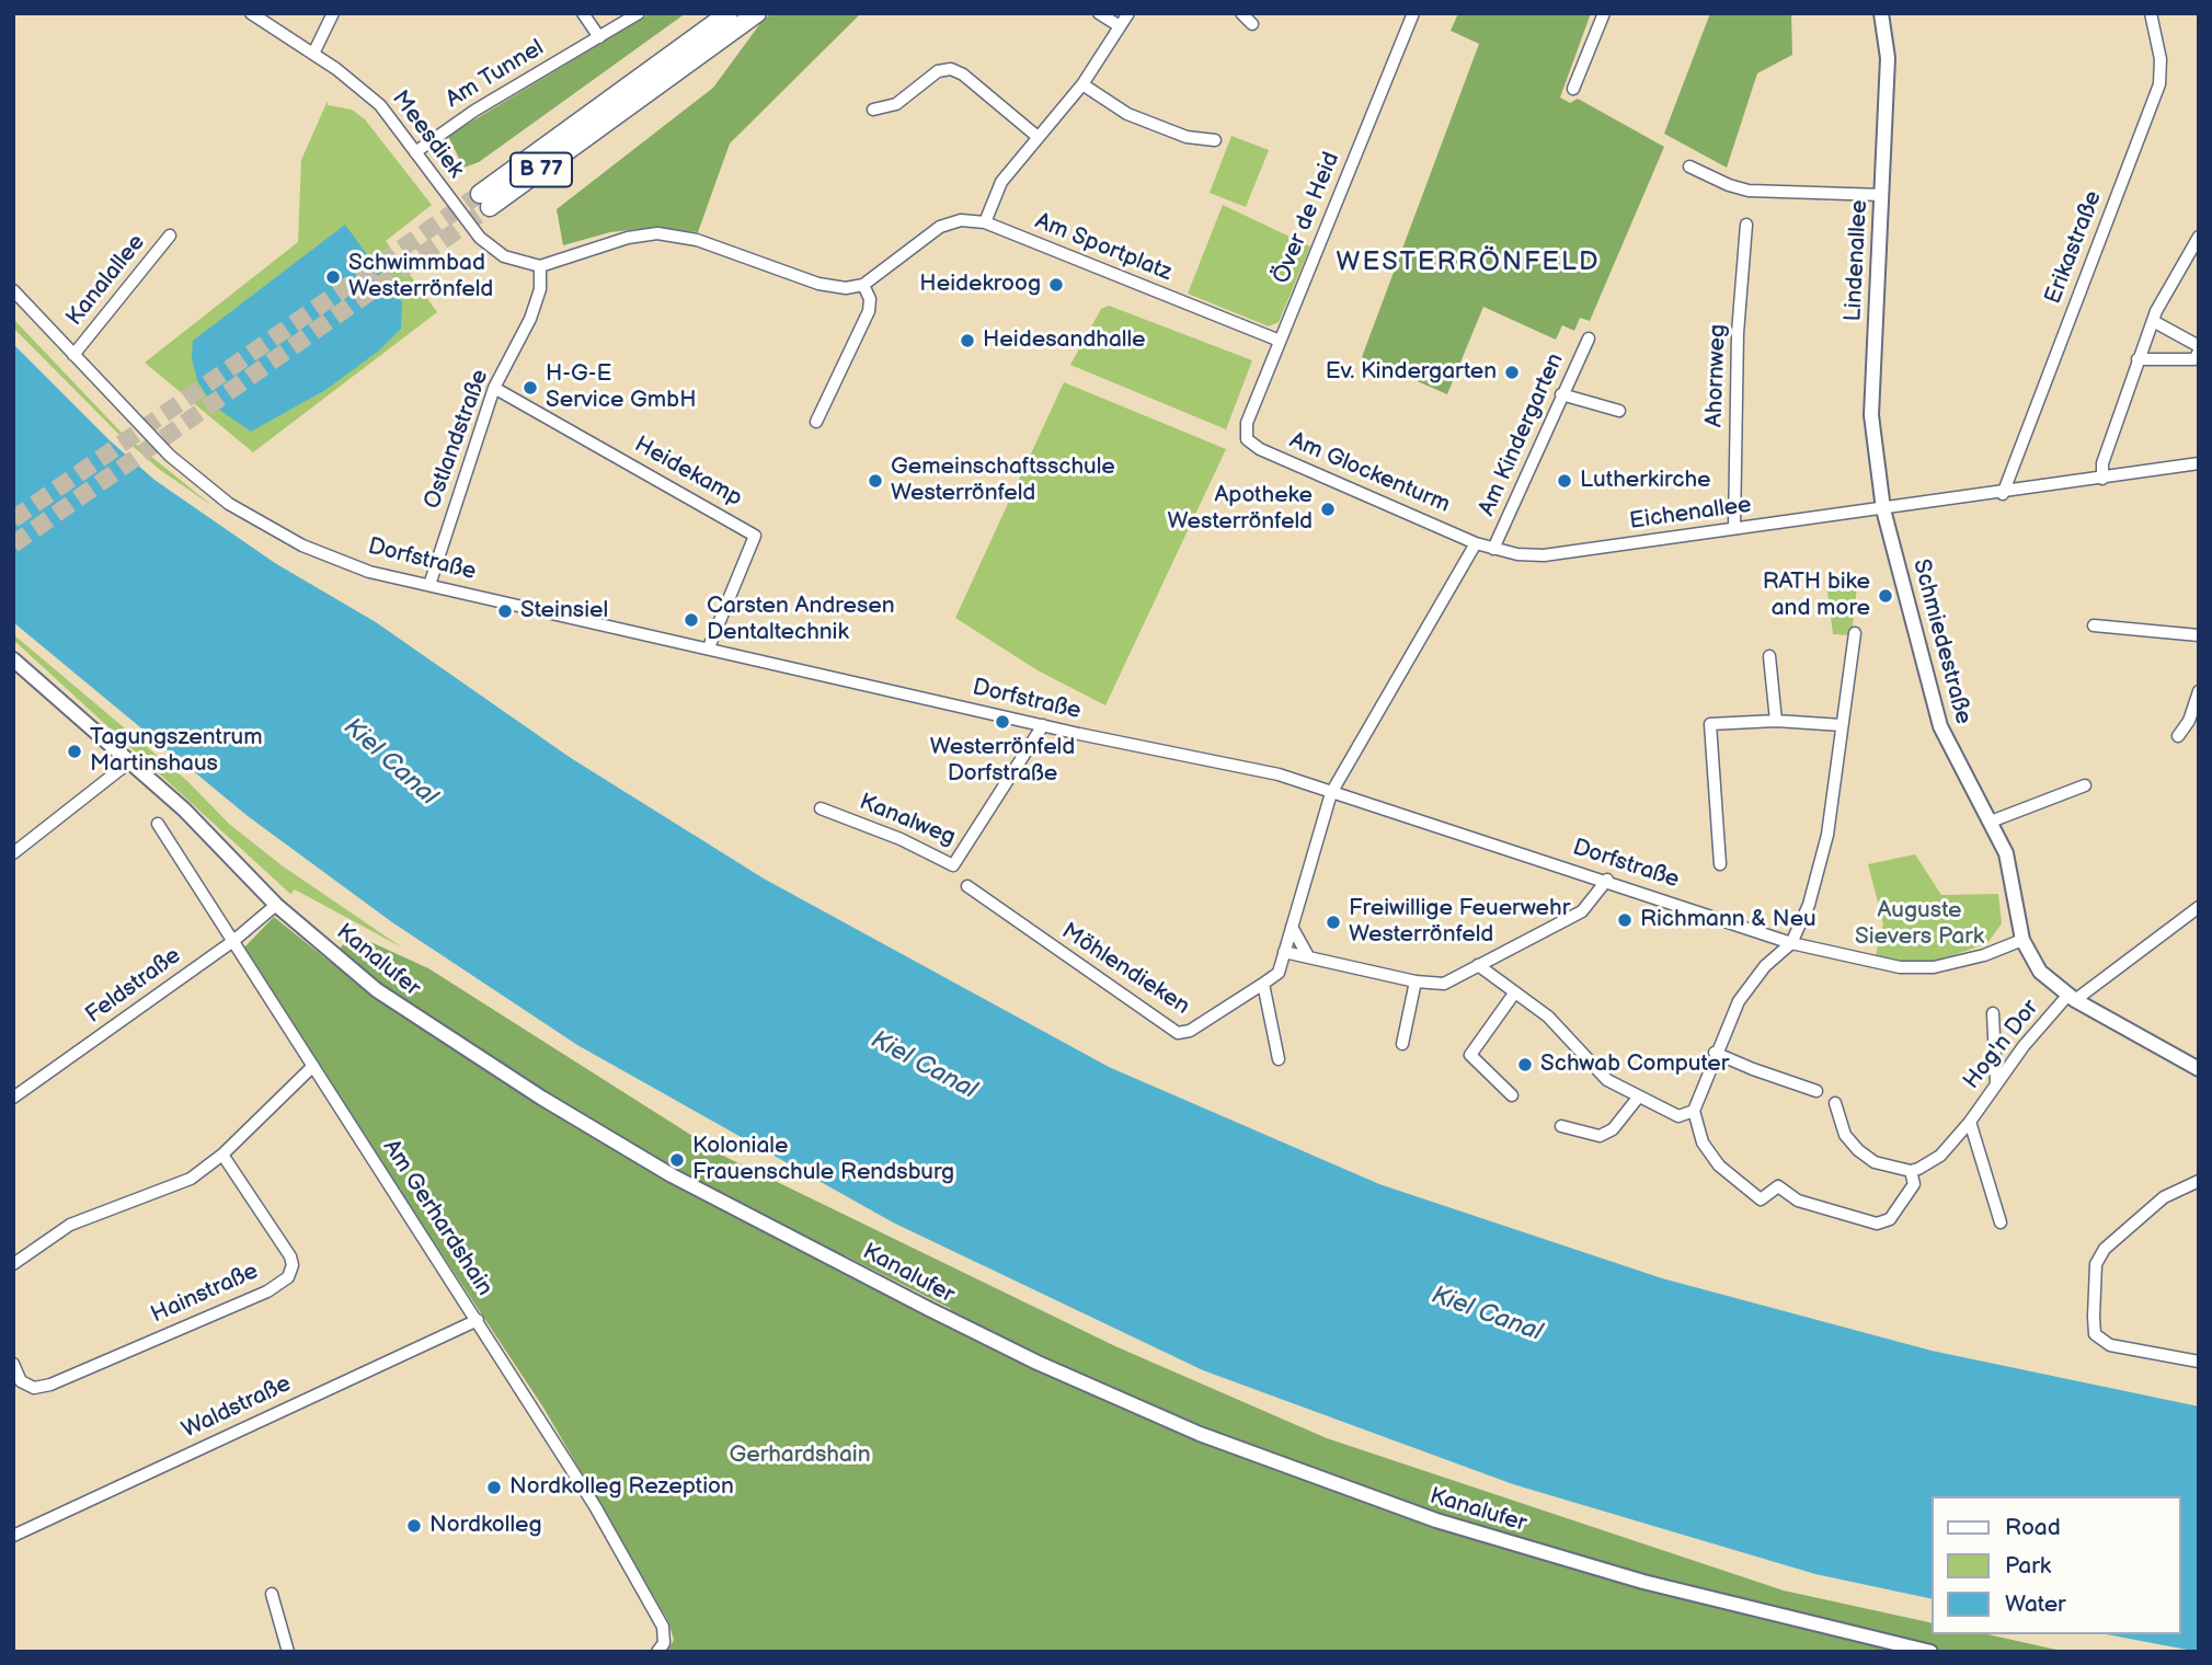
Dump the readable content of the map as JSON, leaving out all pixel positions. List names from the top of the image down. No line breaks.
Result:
{"streets":{"highway":["B 77"],"street":["Am Tunnel","Meesdiek","Över de Heid","Am Sportplatz","Erikastraße","Lindenallee","Kanalallee","Ahornweg","Am Kindergarten","Ostlandstraße","Heidekamp","Am Glockenturm","Eichenallee","Dorfstraße","Schmiedestraße","Kanalweg","Kanalufer","Möhlendieken","Feldstraße","Hog'n Dor","Am Gerhardshain","Hainstraße","Waldstraße"]},"crossings":[["Am Tunnel","Meesdiek"],["Meesdiek","Ostlandstraße"],["Över de Heid","Am Sportplatz"],["Över de Heid","Am Glockenturm"],["Erikastraße","Eichenallee"],["Lindenallee","Eichenallee"],["Lindenallee","Schmiedestraße"],["Kanalallee","Dorfstraße"],["Ahornweg","Eichenallee"],["Am Kindergarten","Eichenallee"],["Ostlandstraße","Heidekamp"],["Ostlandstraße","Dorfstraße"],["Heidekamp","Dorfstraße"],["Am Glockenturm","Eichenallee"],["Eichenallee","Schmiedestraße"],["Dorfstraße","Schmiedestraße"],["Dorfstraße","Kanalweg"],["Dorfstraße","Möhlendieken"],["Schmiedestraße","Hog'n Dor"],["Kanalufer","Feldstraße"],["Feldstraße","Am Gerhardshain"],["Am Gerhardshain","Waldstraße"]],"districts":["WESTERRÖNFELD"],"water":["Kiel Canal"],"parks":["Auguste Sievers Park","Gerhardshain"],"places":["Schwimmbad Westerrönfeld","Heidekroog","Heidesandhalle","Ev. Kindergarten","H-G-E Service GmbH","Gemeinschaftsschule Westerrönfeld","Lutherkirche","Apotheke Westerrönfeld","RATH bike and more","Steinsiel","Carsten Andresen Dentaltechnik","Westerrönfeld Dorfstraße","Tagungszentrum Martinshaus","Richmann & Neu","Freiwillige Feuerwehr Westerrönfeld","Schwab Computer","Koloniale Frauenschule Rendsburg","Nordkolleg Rezeption","Nordkolleg"],"legend":["Road","Park","Water"]}
